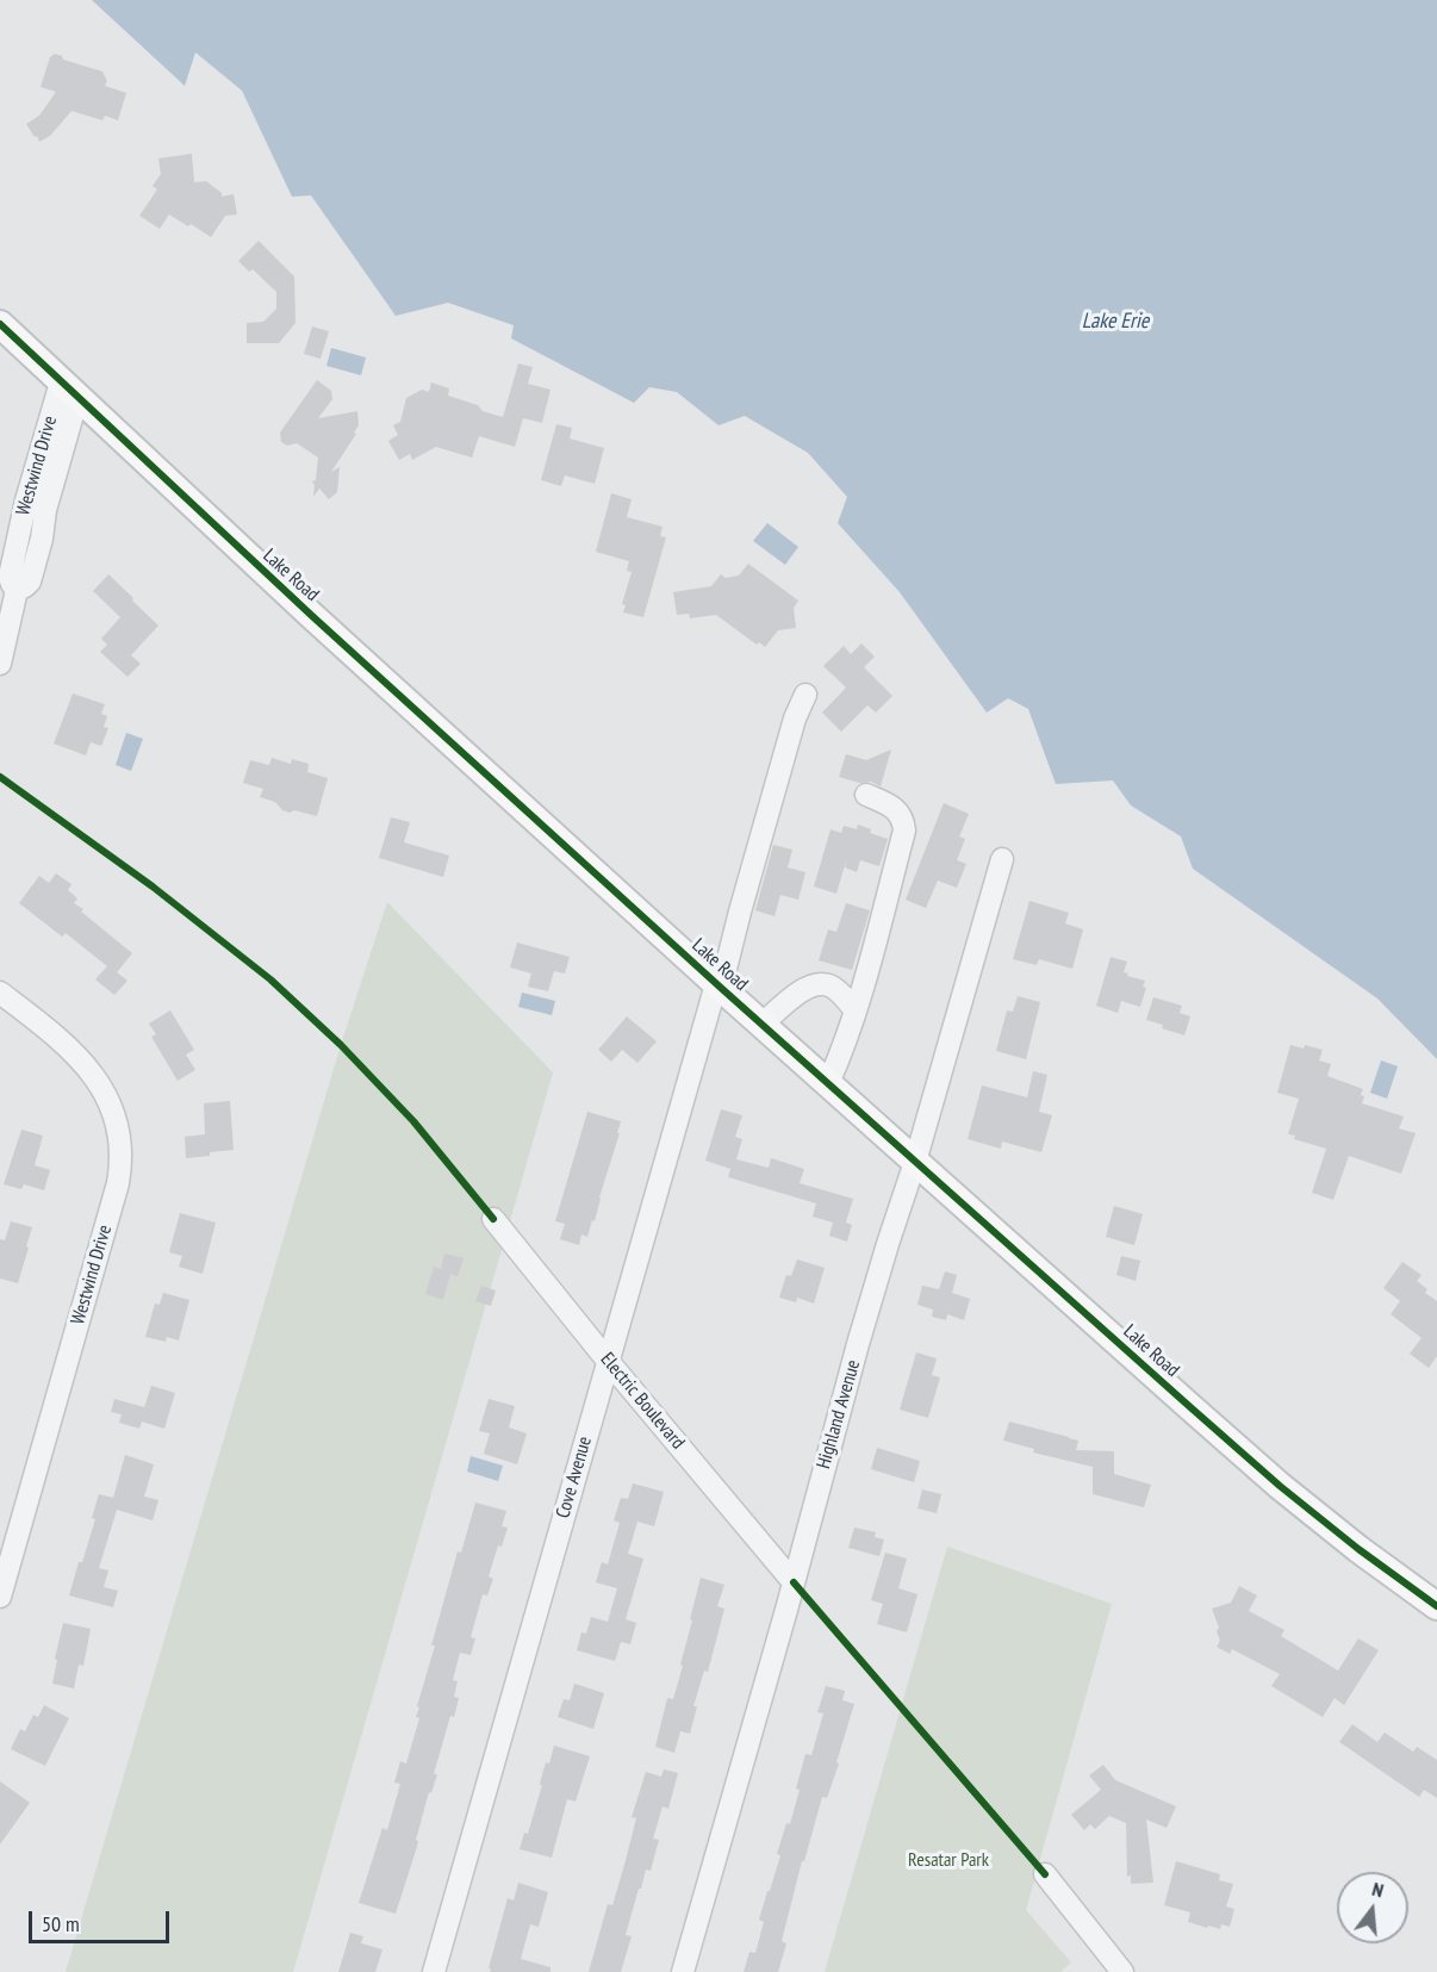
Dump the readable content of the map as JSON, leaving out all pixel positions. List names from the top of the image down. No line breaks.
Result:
{"streets":{"main road":["Lake Road"],"street":["Westwind Drive","Electric Boulevard","Highland Avenue","Cove Avenue"]},"crossings":[["Westwind Drive","Lake Road"],["Lake Road","Highland Avenue"],["Lake Road","Cove Avenue"],["Electric Boulevard","Highland Avenue"],["Electric Boulevard","Cove Avenue"]],"water":["Lake Erie"],"parks":["Resatar Park"],"scale_bar":"50 m","north":"top"}
